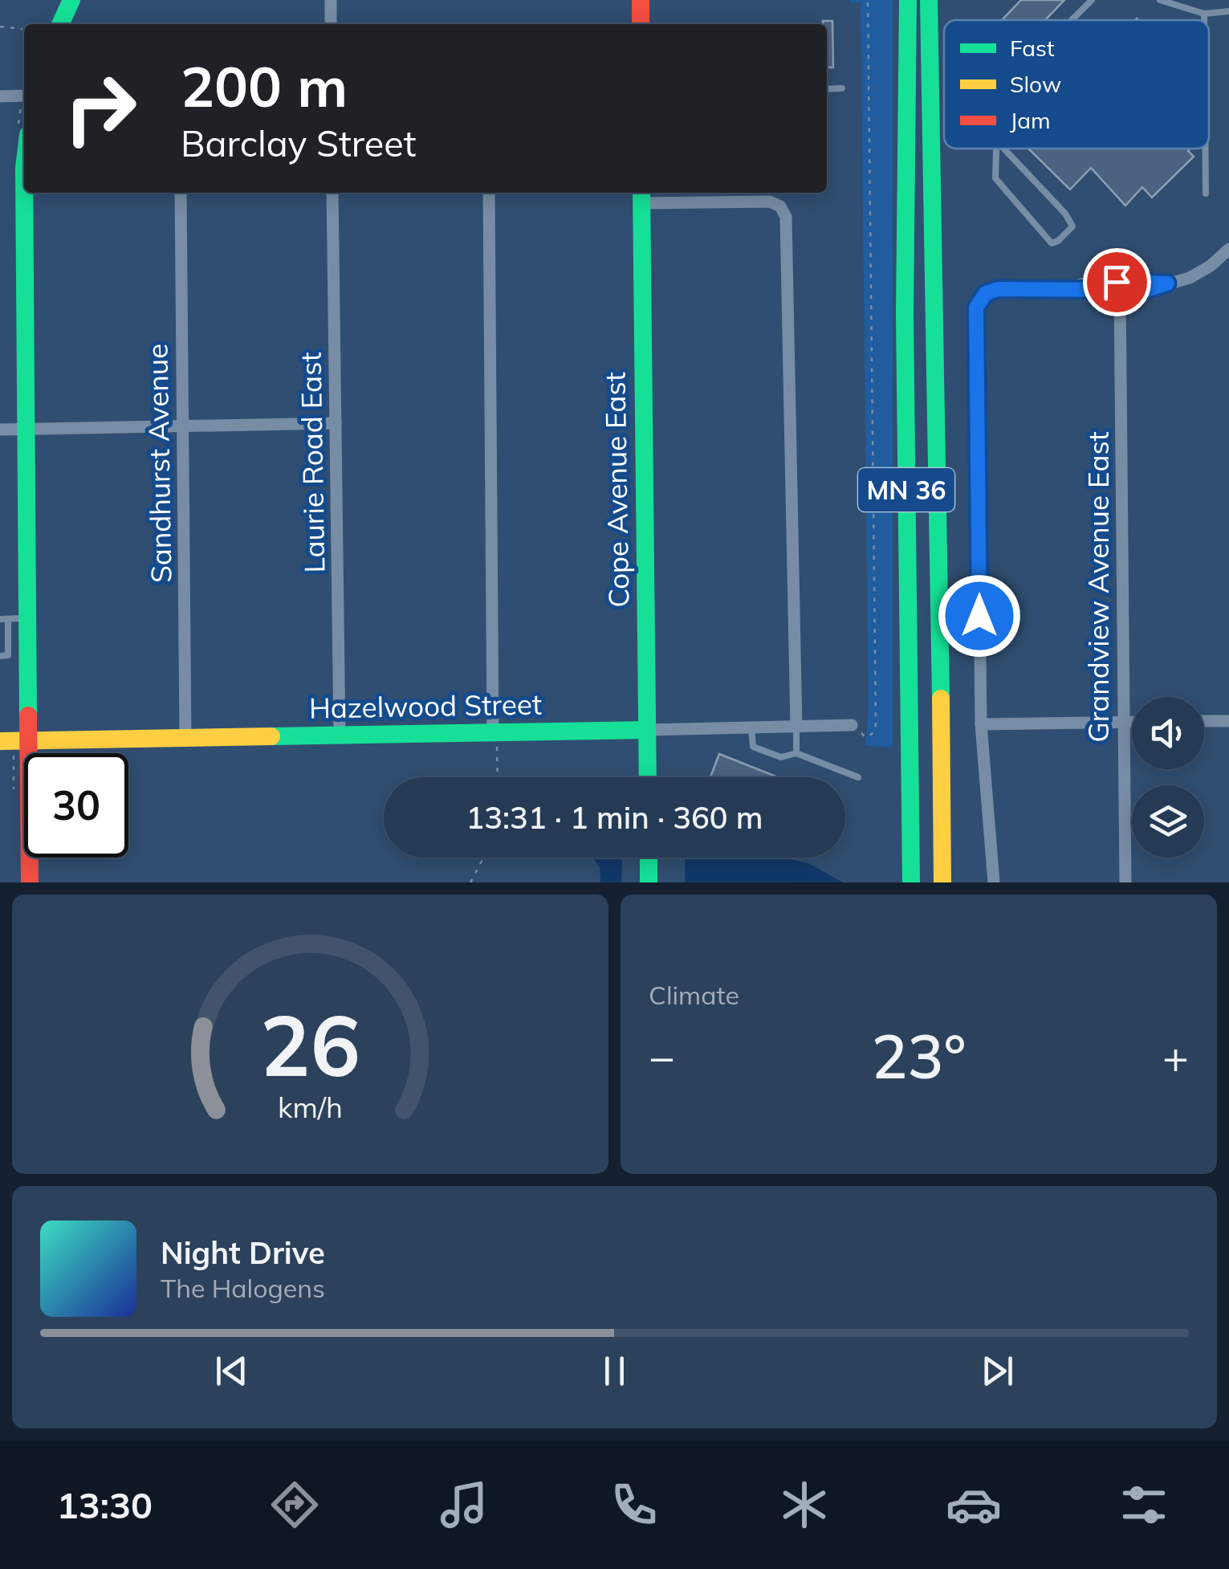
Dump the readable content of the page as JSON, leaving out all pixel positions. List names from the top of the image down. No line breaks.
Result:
{"streets":{"main road":["Cope Avenue East","MN 36","Hazelwood Street"],"street":["Laurie Road East","Sandhurst Avenue","Grandview Avenue East"]},"crossings":[["Laurie Road East","Hazelwood Street"],["Sandhurst Avenue","Hazelwood Street"],["Cope Avenue East","Hazelwood Street"]],"legend":["Fast","Slow","Jam"],"page":{"turn":["200 m","Barclay Street"],"limit":"30","trip":"13:31 · 1 min · 360 m","tile":"Climate","heat":["−","23°","+"],"song":["Night Drive","The Halogens"],"tabs":"13:30","gauge":["26","km/h"]}}
